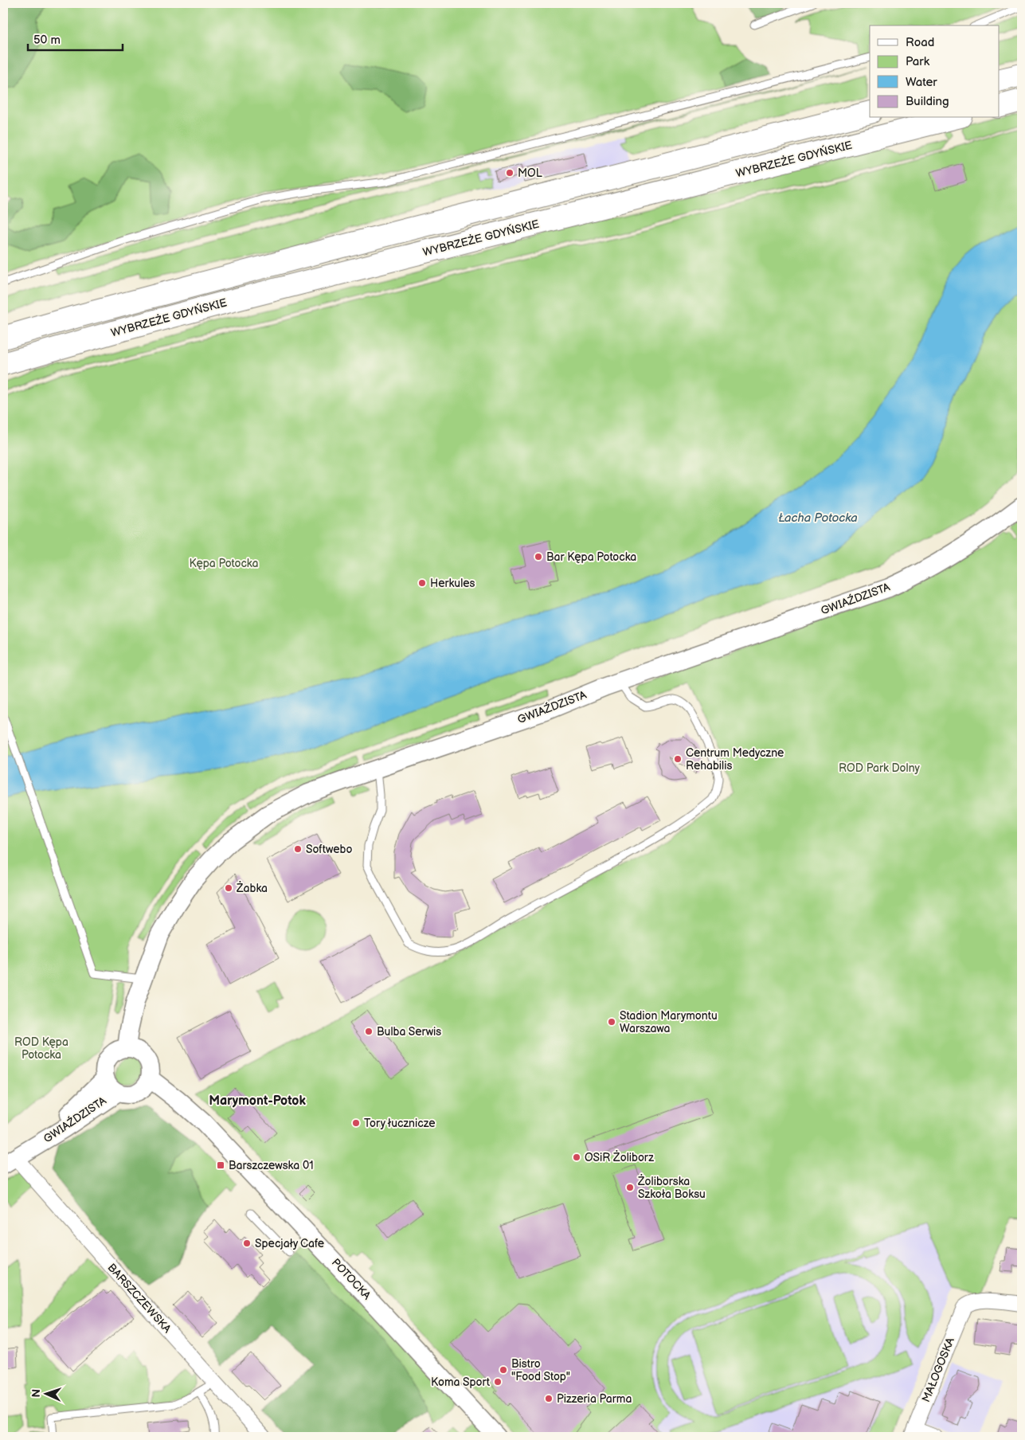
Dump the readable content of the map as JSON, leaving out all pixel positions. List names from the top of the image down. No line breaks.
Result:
{"streets":{"main road":["WYBRZEŻE GDYŃSKIE"],"street":["GWIAŹDZISTA","POTOCKA","BARSZCZEWSKA","MAŁOGOSKA"]},"crossings":[["GWIAŹDZISTA","POTOCKA"],["GWIAŹDZISTA","BARSZCZEWSKA"]],"districts":["Marymont-Potok"],"water":["Łacha Potocka"],"parks":["Kępa Potocka","ROD Park Dolny","ROD Kępa Potocka"],"places":{"other":["MOL","Bar Kępa Potocka","Herkules","Centrum Medyczne Rehabilis","Softwebo","Żabka","Stadion Marymontu Warszawa","Bulba Serwis","Tory łucznicze","OSiR Żoliborz","Żoliborska Szkoła Boksu","Specjały Cafe","Bistro \"Food Stop\"","Koma Sport","Pizzeria Parma"],"transit":["Barszczewska 01"]},"legend":["Road","Park","Water","Building"],"scale_bar":"50 m","north":"left"}
